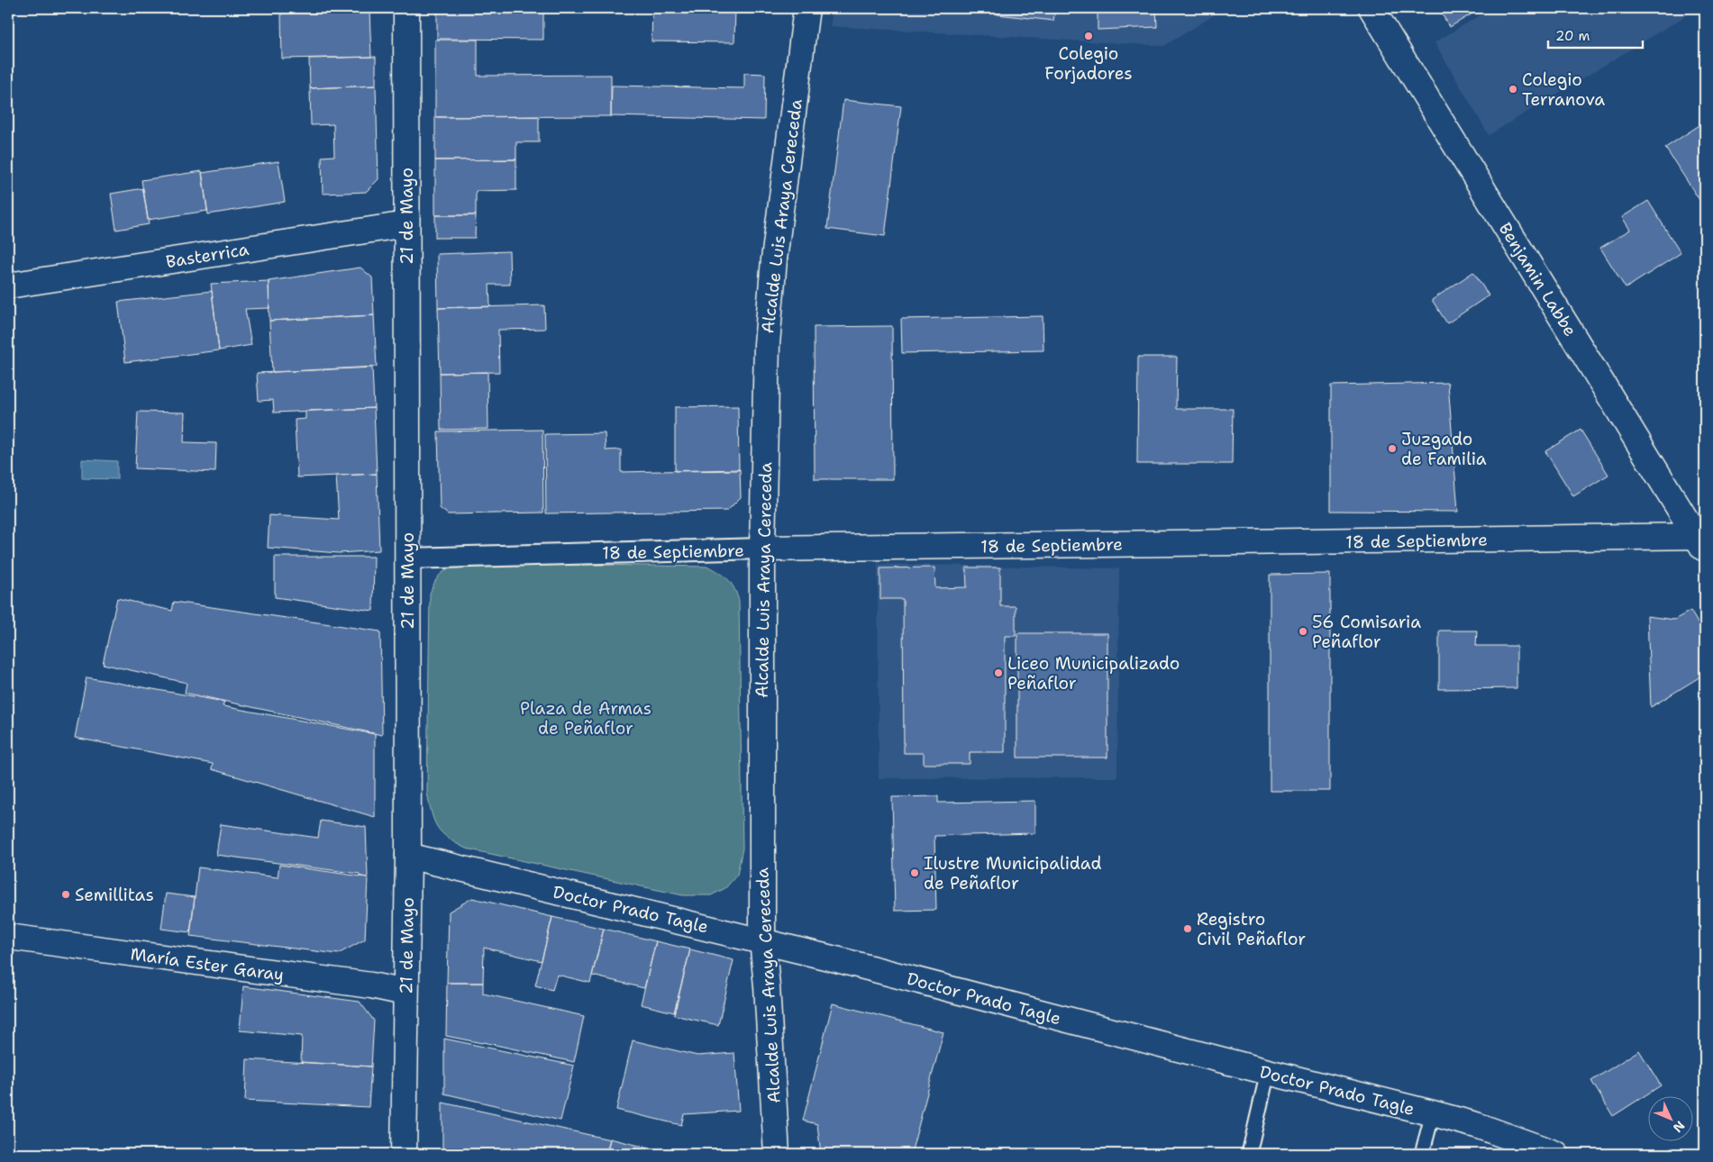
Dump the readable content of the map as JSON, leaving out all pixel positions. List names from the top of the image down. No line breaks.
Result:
{"streets":{"street":["21 de Mayo","Alcalde Luis Araya Cereceda","Basterrica","Benjamin Labbe","18 de Septiembre","Doctor Prado Tagle","María Ester Garay"]},"crossings":[["21 de Mayo","Basterrica"],["21 de Mayo","18 de Septiembre"],["21 de Mayo","Doctor Prado Tagle"],["21 de Mayo","María Ester Garay"],["Alcalde Luis Araya Cereceda","18 de Septiembre"],["Alcalde Luis Araya Cereceda","Doctor Prado Tagle"],["Benjamin Labbe","18 de Septiembre"]],"parks":["Plaza de Armas de Peñaflor"],"places":["Colegio Forjadores","Colegio Terranova","Juzgado de Familia","56 Comisaria Peñaflor","Liceo Municipalizado Peñaflor","Ilustre Municipalidad de Peñaflor","Semillitas","Registro Civil Peñaflor"],"scale_bar":"20 m","north":"bottom right"}
